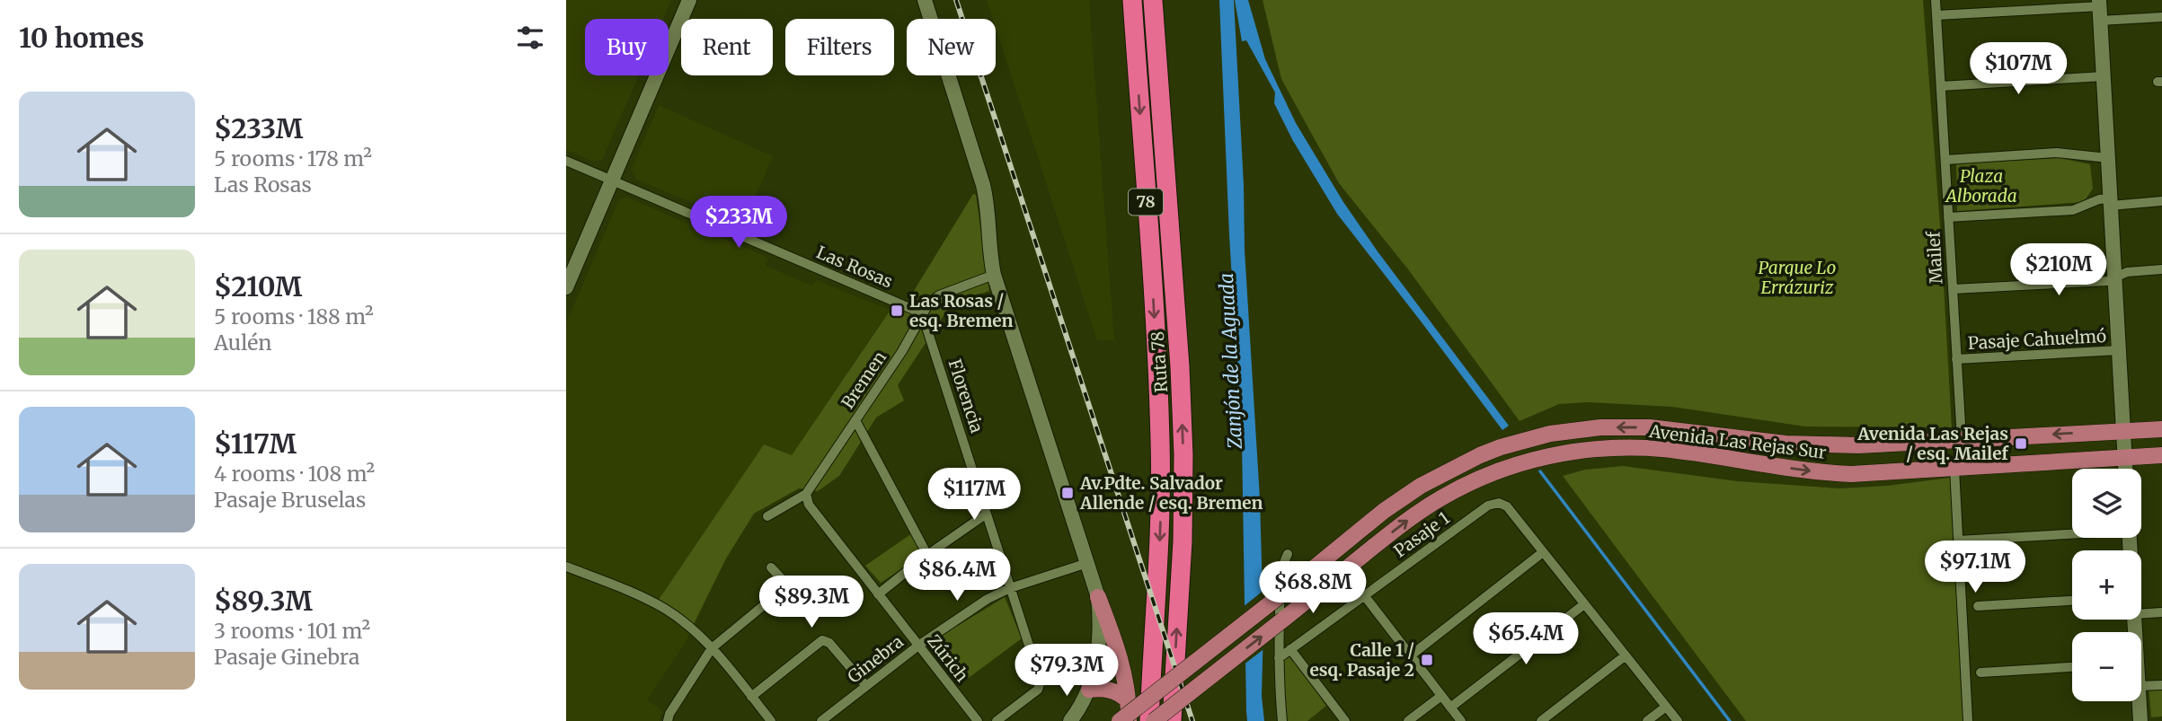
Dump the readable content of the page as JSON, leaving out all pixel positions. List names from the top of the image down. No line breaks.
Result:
{"streets":{"highway":["78","Ruta 78"],"main road":["Avenida Las Rejas Sur"],"street":["Mailef","Las Rosas","Pasaje Cahuelmó","Bremen","Florencia","Pasaje 1","Zúrich","Ginebra"]},"crossings":[["Mailef","Pasaje Cahuelmó"],["Mailef","Avenida Las Rejas Sur"],["Las Rosas","Bremen"],["Las Rosas","Florencia"],["Ruta 78","Avenida Las Rejas Sur"],["Bremen","Florencia"],["Bremen","Zúrich"],["Florencia","Ginebra"],["Zúrich","Ginebra"]],"water":["Zanjón de la Aguada"],"parks":["Plaza Alborada","Parque Lo Errázuriz"],"places":{"transit":["Las Rosas / esq. Bremen","Avenida Las Rejas / esq. Mailef","Av.Pdte. Salvador Allende / esq. Bremen","Calle 1 / esq. Pasaje 2"]},"page":{"heading":"10 homes","chip":["Buy","Rent","Filters","New"],"price":["$107M","$233M","$210M","$117M","$97.1M","$86.4M","$68.8M","$89.3M","$65.4M","$79.3M"],"list":[{"name":"$233M","note":"5 rooms · 178 m² · Las Rosas"},{"name":"$210M","note":"5 rooms · 188 m² · Aulén"},{"name":"$117M","note":"4 rooms · 108 m² · Pasaje Bruselas"},{"name":"$89.3M","note":"3 rooms · 101 m² · Pasaje Ginebra"}],"map_buttons":["+","−"]}}
